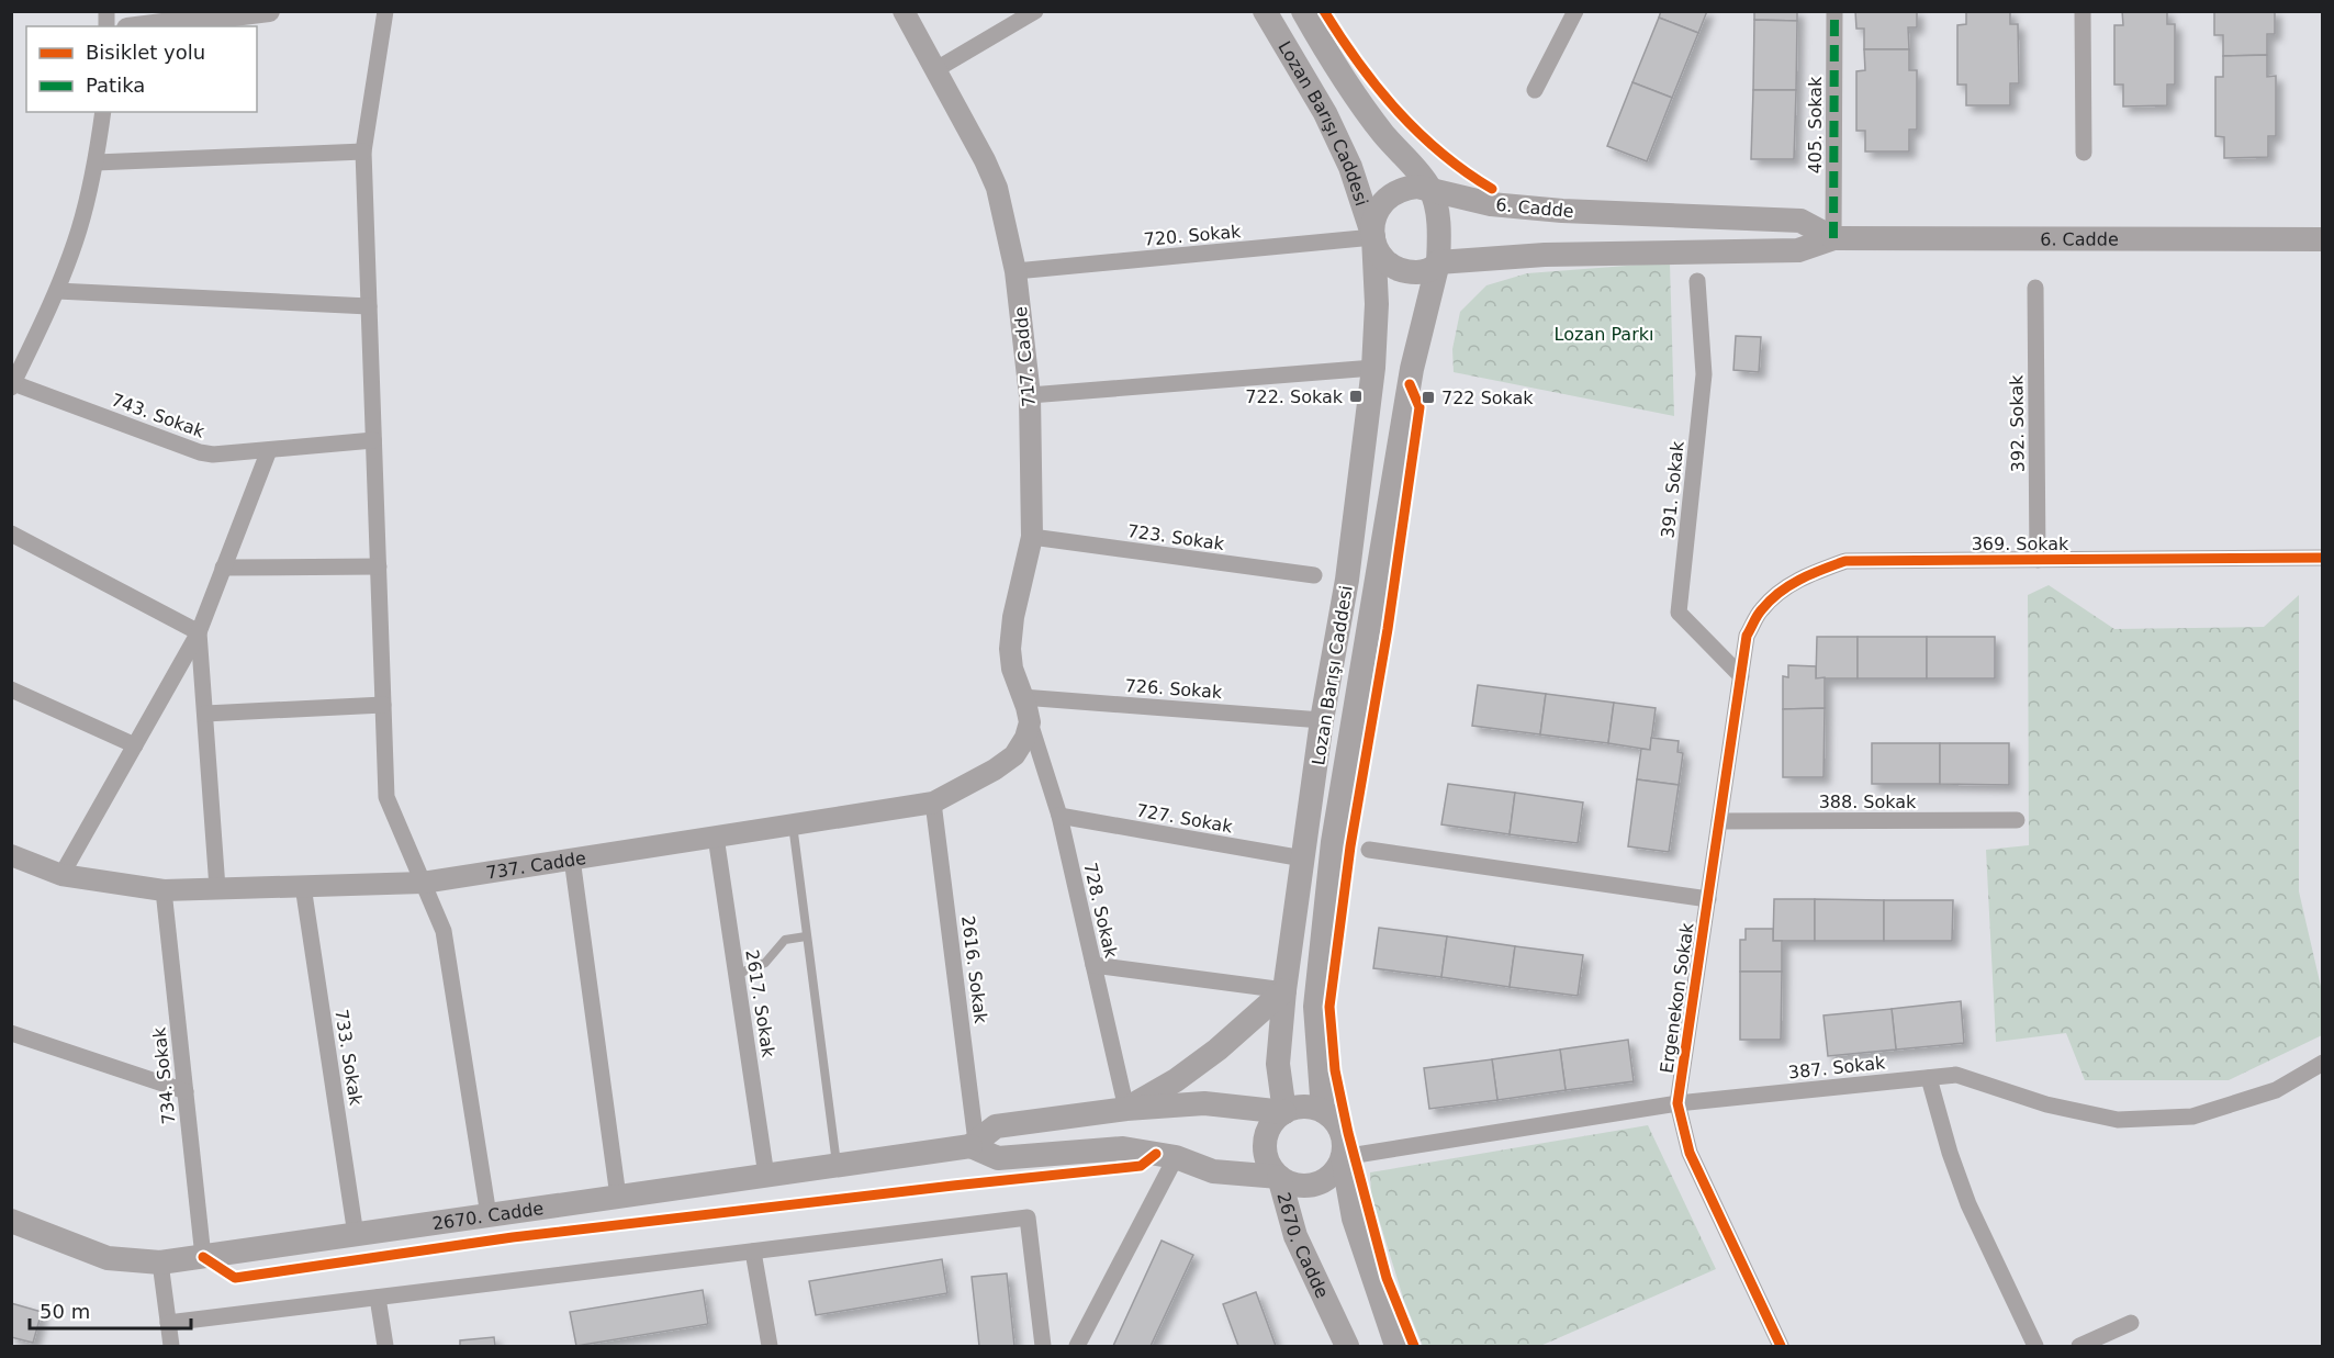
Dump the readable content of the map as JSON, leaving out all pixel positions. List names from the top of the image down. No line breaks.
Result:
{"streets":{"main road":["Lozan Barışı Caddesi","6. Cadde","2670. Cadde"],"street":["405. Sokak","720. Sokak","717. Cadde","743. Sokak","392. Sokak","391. Sokak","723. Sokak","369. Sokak","726. Sokak","388. Sokak","727. Sokak","737. Cadde","728. Sokak","2616. Sokak","Ergenekon Sokak","2617. Sokak","733. Sokak","387. Sokak","734. Sokak"]},"crossings":[["Lozan Barışı Caddesi","6. Cadde"],["Lozan Barışı Caddesi","720. Sokak"],["Lozan Barışı Caddesi","726. Sokak"],["Lozan Barışı Caddesi","727. Sokak"],["Lozan Barışı Caddesi","387. Sokak"],["Lozan Barışı Caddesi","2670. Cadde"],["405. Sokak","6. Cadde"],["6. Cadde","720. Sokak"],["720. Sokak","717. Cadde"],["717. Cadde","723. Sokak"],["717. Cadde","726. Sokak"],["717. Cadde","737. Cadde"],["717. Cadde","728. Sokak"],["392. Sokak","369. Sokak"],["391. Sokak","Ergenekon Sokak"],["369. Sokak","Ergenekon Sokak"],["388. Sokak","Ergenekon Sokak"],["727. Sokak","728. Sokak"],["737. Cadde","728. Sokak"],["737. Cadde","2616. Sokak"],["737. Cadde","2617. Sokak"],["737. Cadde","733. Sokak"],["737. Cadde","734. Sokak"],["728. Sokak","2670. Cadde"],["2616. Sokak","2670. Cadde"],["Ergenekon Sokak","387. Sokak"],["2617. Sokak","2670. Cadde"],["733. Sokak","2670. Cadde"],["387. Sokak","2670. Cadde"],["734. Sokak","2670. Cadde"]],"parks":["Lozan Parkı"],"places":{"transit":["722. Sokak","722 Sokak"]},"legend":["Bisiklet yolu","Patika"],"scale_bar":"50 m"}
